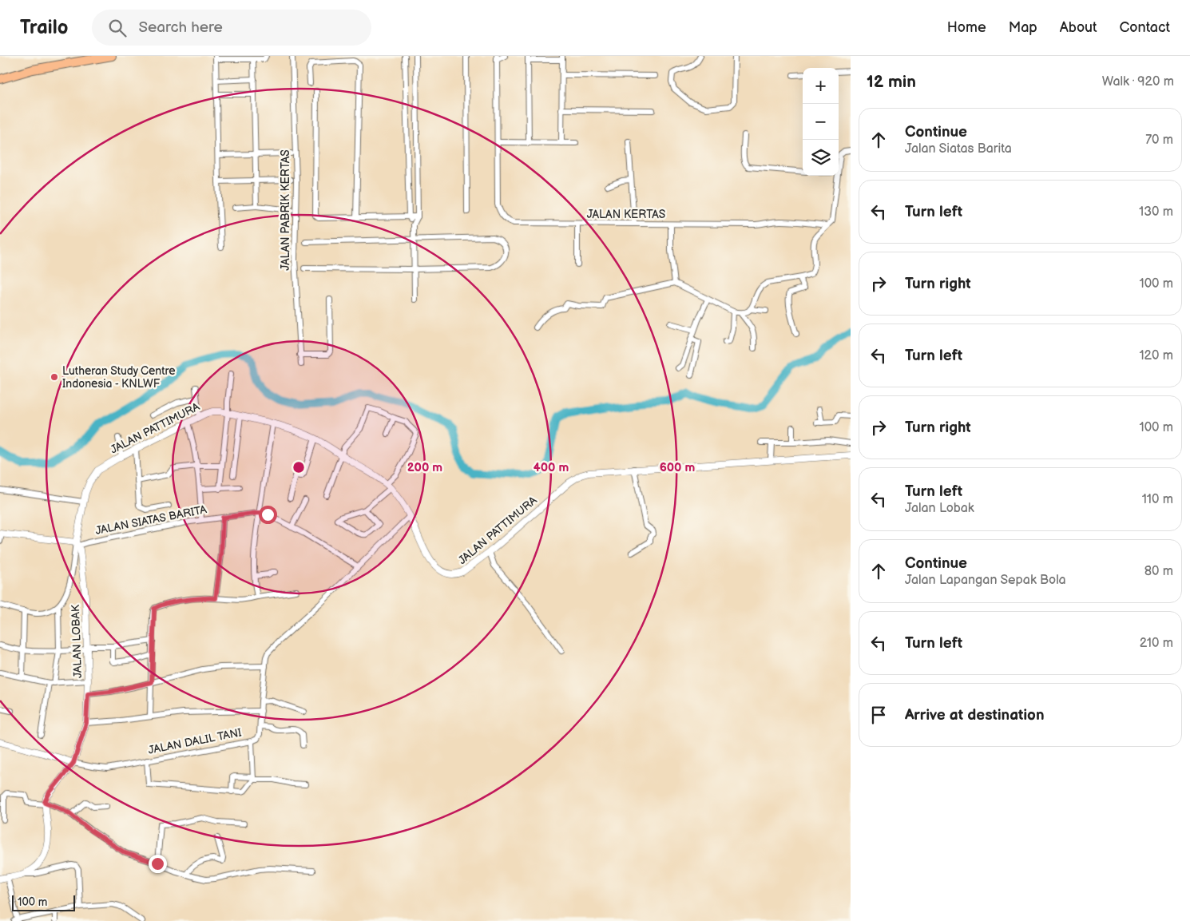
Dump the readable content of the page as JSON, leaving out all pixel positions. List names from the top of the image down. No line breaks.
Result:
{"streets":{"street":["JALAN PABRIK KERTAS","JALAN KERTAS","JALAN PATTIMURA","JALAN SIATAS BARITA","JALAN LOBAK","JALAN DALIL TANI"]},"crossings":[["JALAN PATTIMURA","JALAN SIATAS BARITA"],["JALAN PATTIMURA","JALAN LOBAK"],["JALAN PATTIMURA","JALAN DALIL TANI"],["JALAN SIATAS BARITA","JALAN LOBAK"],["JALAN SIATAS BARITA","JALAN DALIL TANI"],["JALAN LOBAK","JALAN DALIL TANI"]],"places":["Lutheran Study Centre Indonesia - KNLWF"],"scale_bar":"100 m","page":{"header":"Trailo","search":"Search here","nav":["Home","Map","About","Contact"],"heading":["12 min","Walk · 920 m"],"map_buttons":["+","−"],"list":[["Continue","Jalan Siatas Barita","70 m"],["Turn left","130 m"],["Turn right","100 m"],["Turn left","120 m"],["Turn right","100 m"],["Turn left","Jalan Lobak","110 m"],["Continue","Jalan Lapangan Sepak Bola","80 m"],["Turn left","210 m"],"Arrive at destination"],"scale":"100 m"},"rings":["200 m","400 m","600 m"]}
